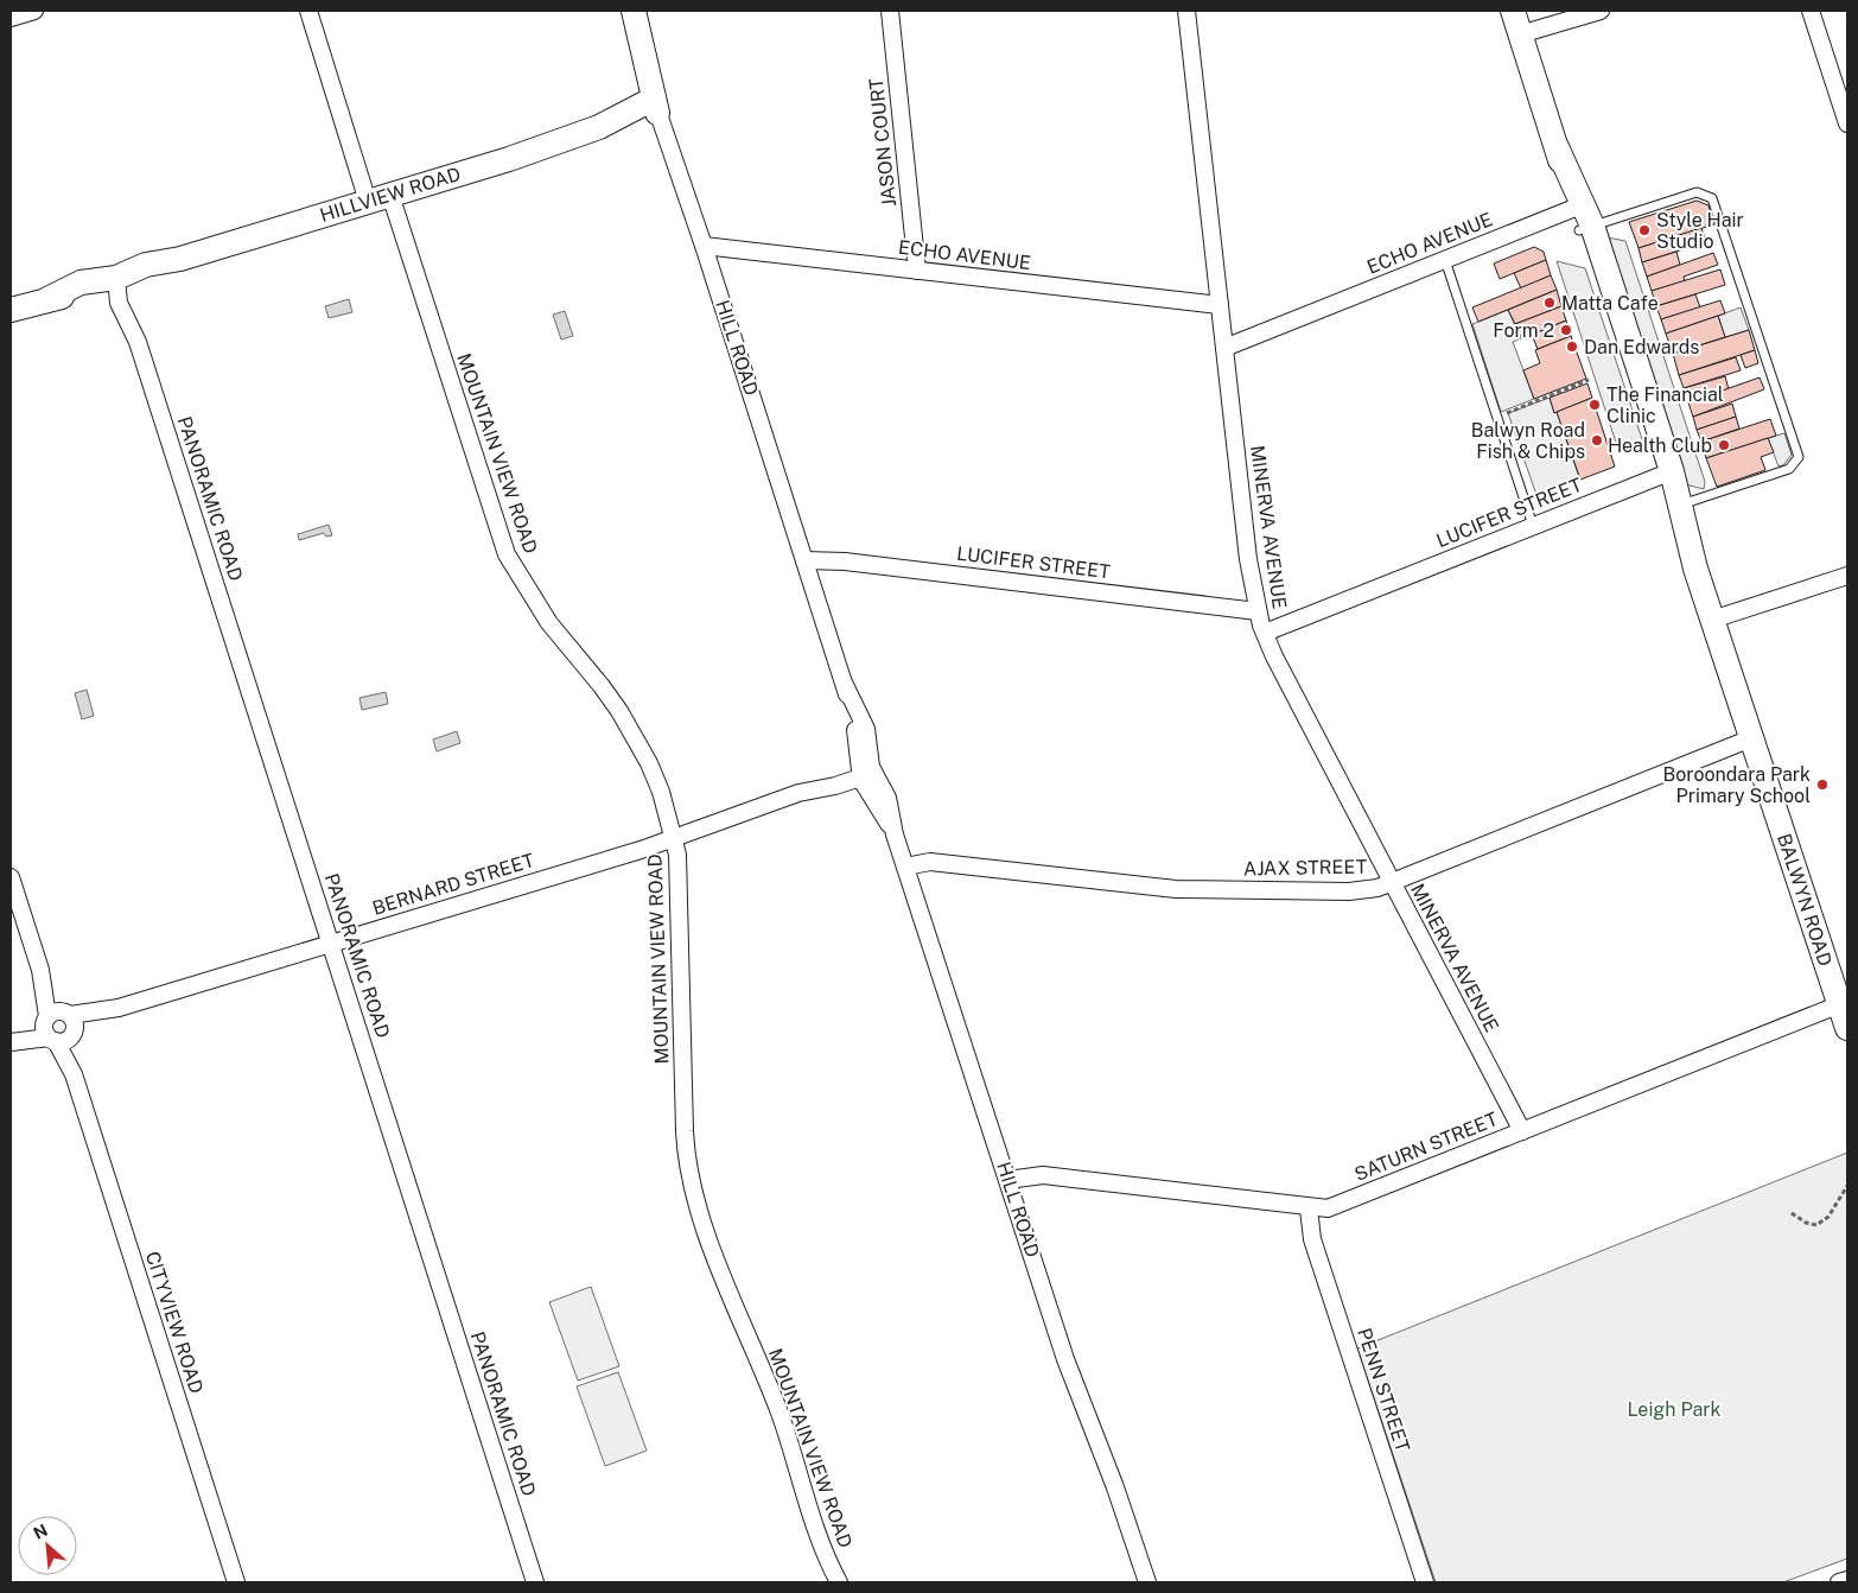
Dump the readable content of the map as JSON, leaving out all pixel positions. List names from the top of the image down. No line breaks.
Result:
{"streets":{"street":["JASON COURT","HILLVIEW ROAD","ECHO AVENUE","HILL ROAD","MOUNTAIN VIEW ROAD","PANORAMIC ROAD","LUCIFER STREET","MINERVA AVENUE","AJAX STREET","BERNARD STREET","BALWYN ROAD","SATURN STREET","CITYVIEW ROAD","PENN STREET"]},"crossings":[["JASON COURT","ECHO AVENUE"],["HILLVIEW ROAD","HILL ROAD"],["HILLVIEW ROAD","MOUNTAIN VIEW ROAD"],["HILLVIEW ROAD","PANORAMIC ROAD"],["ECHO AVENUE","HILL ROAD"],["ECHO AVENUE","MINERVA AVENUE"],["ECHO AVENUE","BALWYN ROAD"],["HILL ROAD","LUCIFER STREET"],["HILL ROAD","AJAX STREET"],["HILL ROAD","BERNARD STREET"],["HILL ROAD","SATURN STREET"],["MOUNTAIN VIEW ROAD","BERNARD STREET"],["PANORAMIC ROAD","BERNARD STREET"],["LUCIFER STREET","MINERVA AVENUE"],["LUCIFER STREET","BALWYN ROAD"],["MINERVA AVENUE","AJAX STREET"],["MINERVA AVENUE","SATURN STREET"],["AJAX STREET","BALWYN ROAD"],["BERNARD STREET","CITYVIEW ROAD"],["BALWYN ROAD","SATURN STREET"],["SATURN STREET","PENN STREET"]],"parks":["Leigh Park"],"places":["Style Hair Studio","Matta Cafe","Form 2","Dan Edwards","The Financial Clinic","Balwyn Road Fish & Chips","Health Club","Boroondara Park Primary School"],"north":"top left"}
